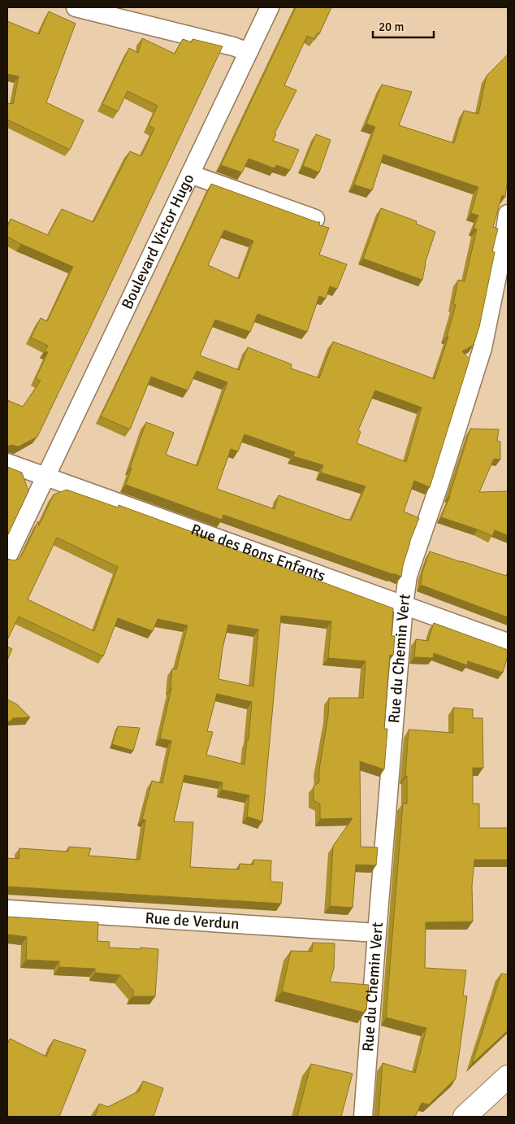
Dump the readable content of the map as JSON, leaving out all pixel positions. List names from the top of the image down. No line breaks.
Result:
{"streets":{"street":["Boulevard Victor Hugo","Rue des Bons Enfants","Rue du Chemin Vert","Rue de Verdun"]},"crossings":[["Boulevard Victor Hugo","Rue des Bons Enfants"],["Rue des Bons Enfants","Rue du Chemin Vert"],["Rue du Chemin Vert","Rue de Verdun"]],"scale_bar":"20 m"}
